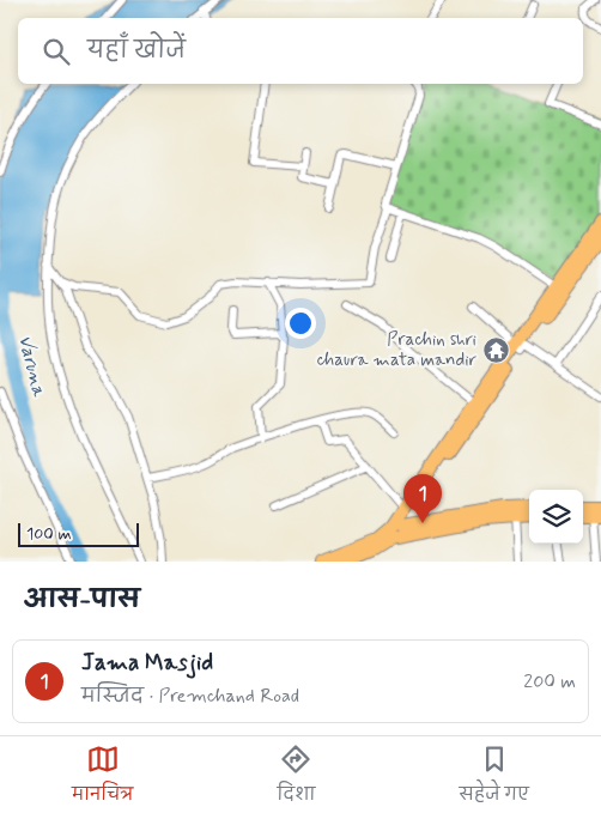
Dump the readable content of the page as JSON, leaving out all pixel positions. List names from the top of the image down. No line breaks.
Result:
{"water":["Varuna"],"places":{"temple":["Prachin shri chaura mata mandir"]},"scale_bar":"100 m","page":{"search":"यहाँ खोजें","pins":"1","scale":"100 m","heading":"आस-पास","list":[{"mark":"1","name":"Jama Masjid","note":"मस्जिद · Premchand Road","value":"200 m"}],"nav":["मानचित्र","दिशा","सहेजे गए"]}}
